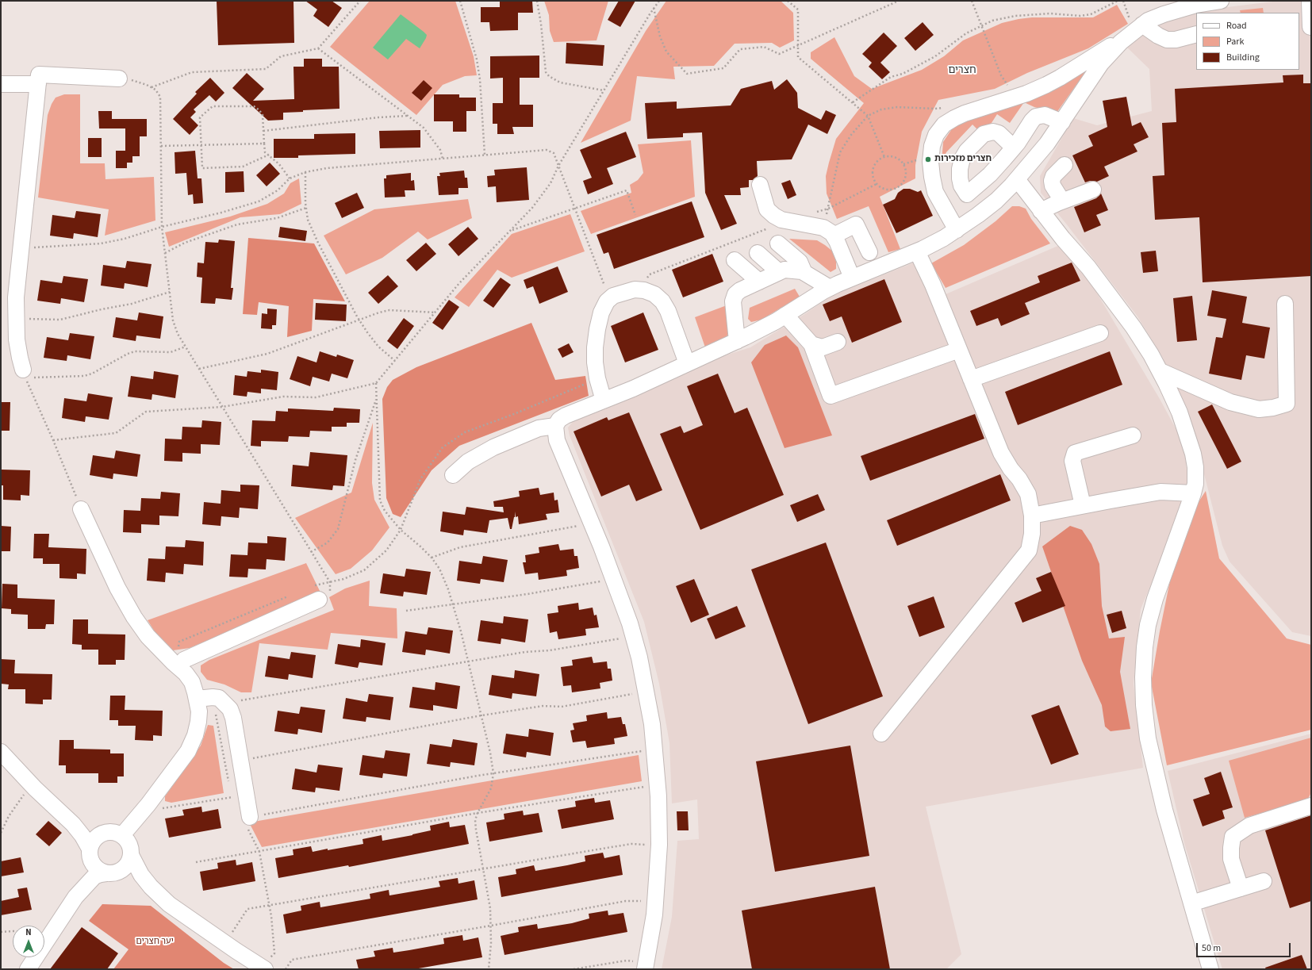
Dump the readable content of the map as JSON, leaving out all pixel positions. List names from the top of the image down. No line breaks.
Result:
{"districts":["חצרים"],"parks":["יער חצרים"],"places":["חצרים מזכירות"],"legend":["Road","Park","Building"],"scale_bar":"50 m","north":"top"}
